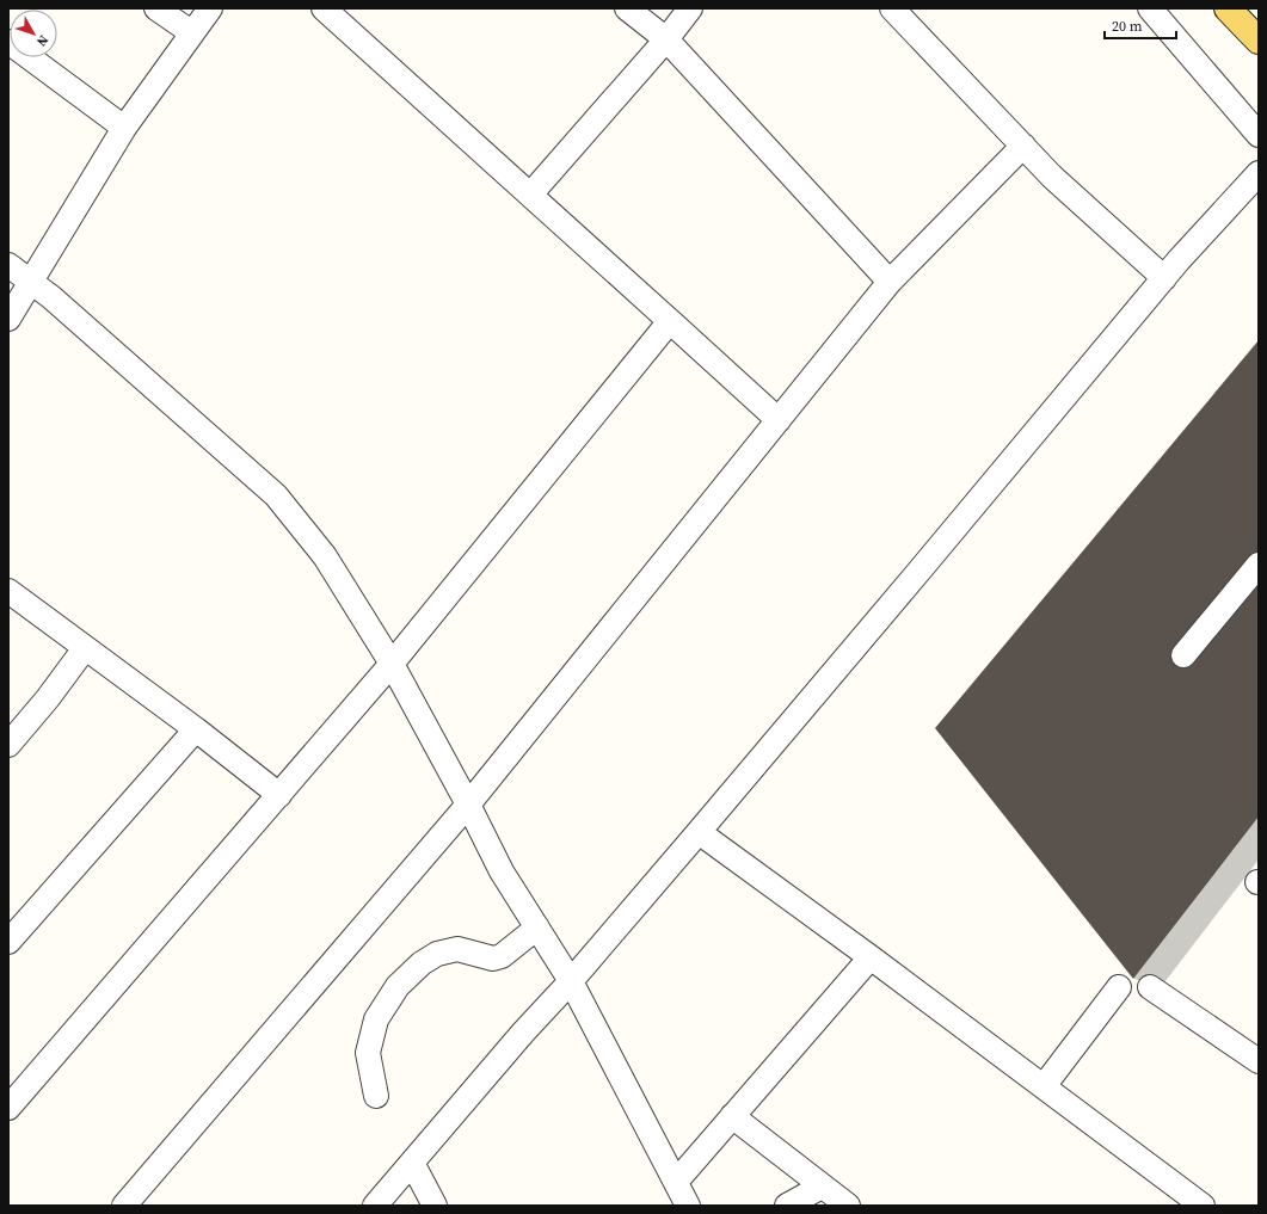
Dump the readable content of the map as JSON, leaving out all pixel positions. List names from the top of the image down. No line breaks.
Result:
{"scale_bar":"20 m","north":"bottom right"}
